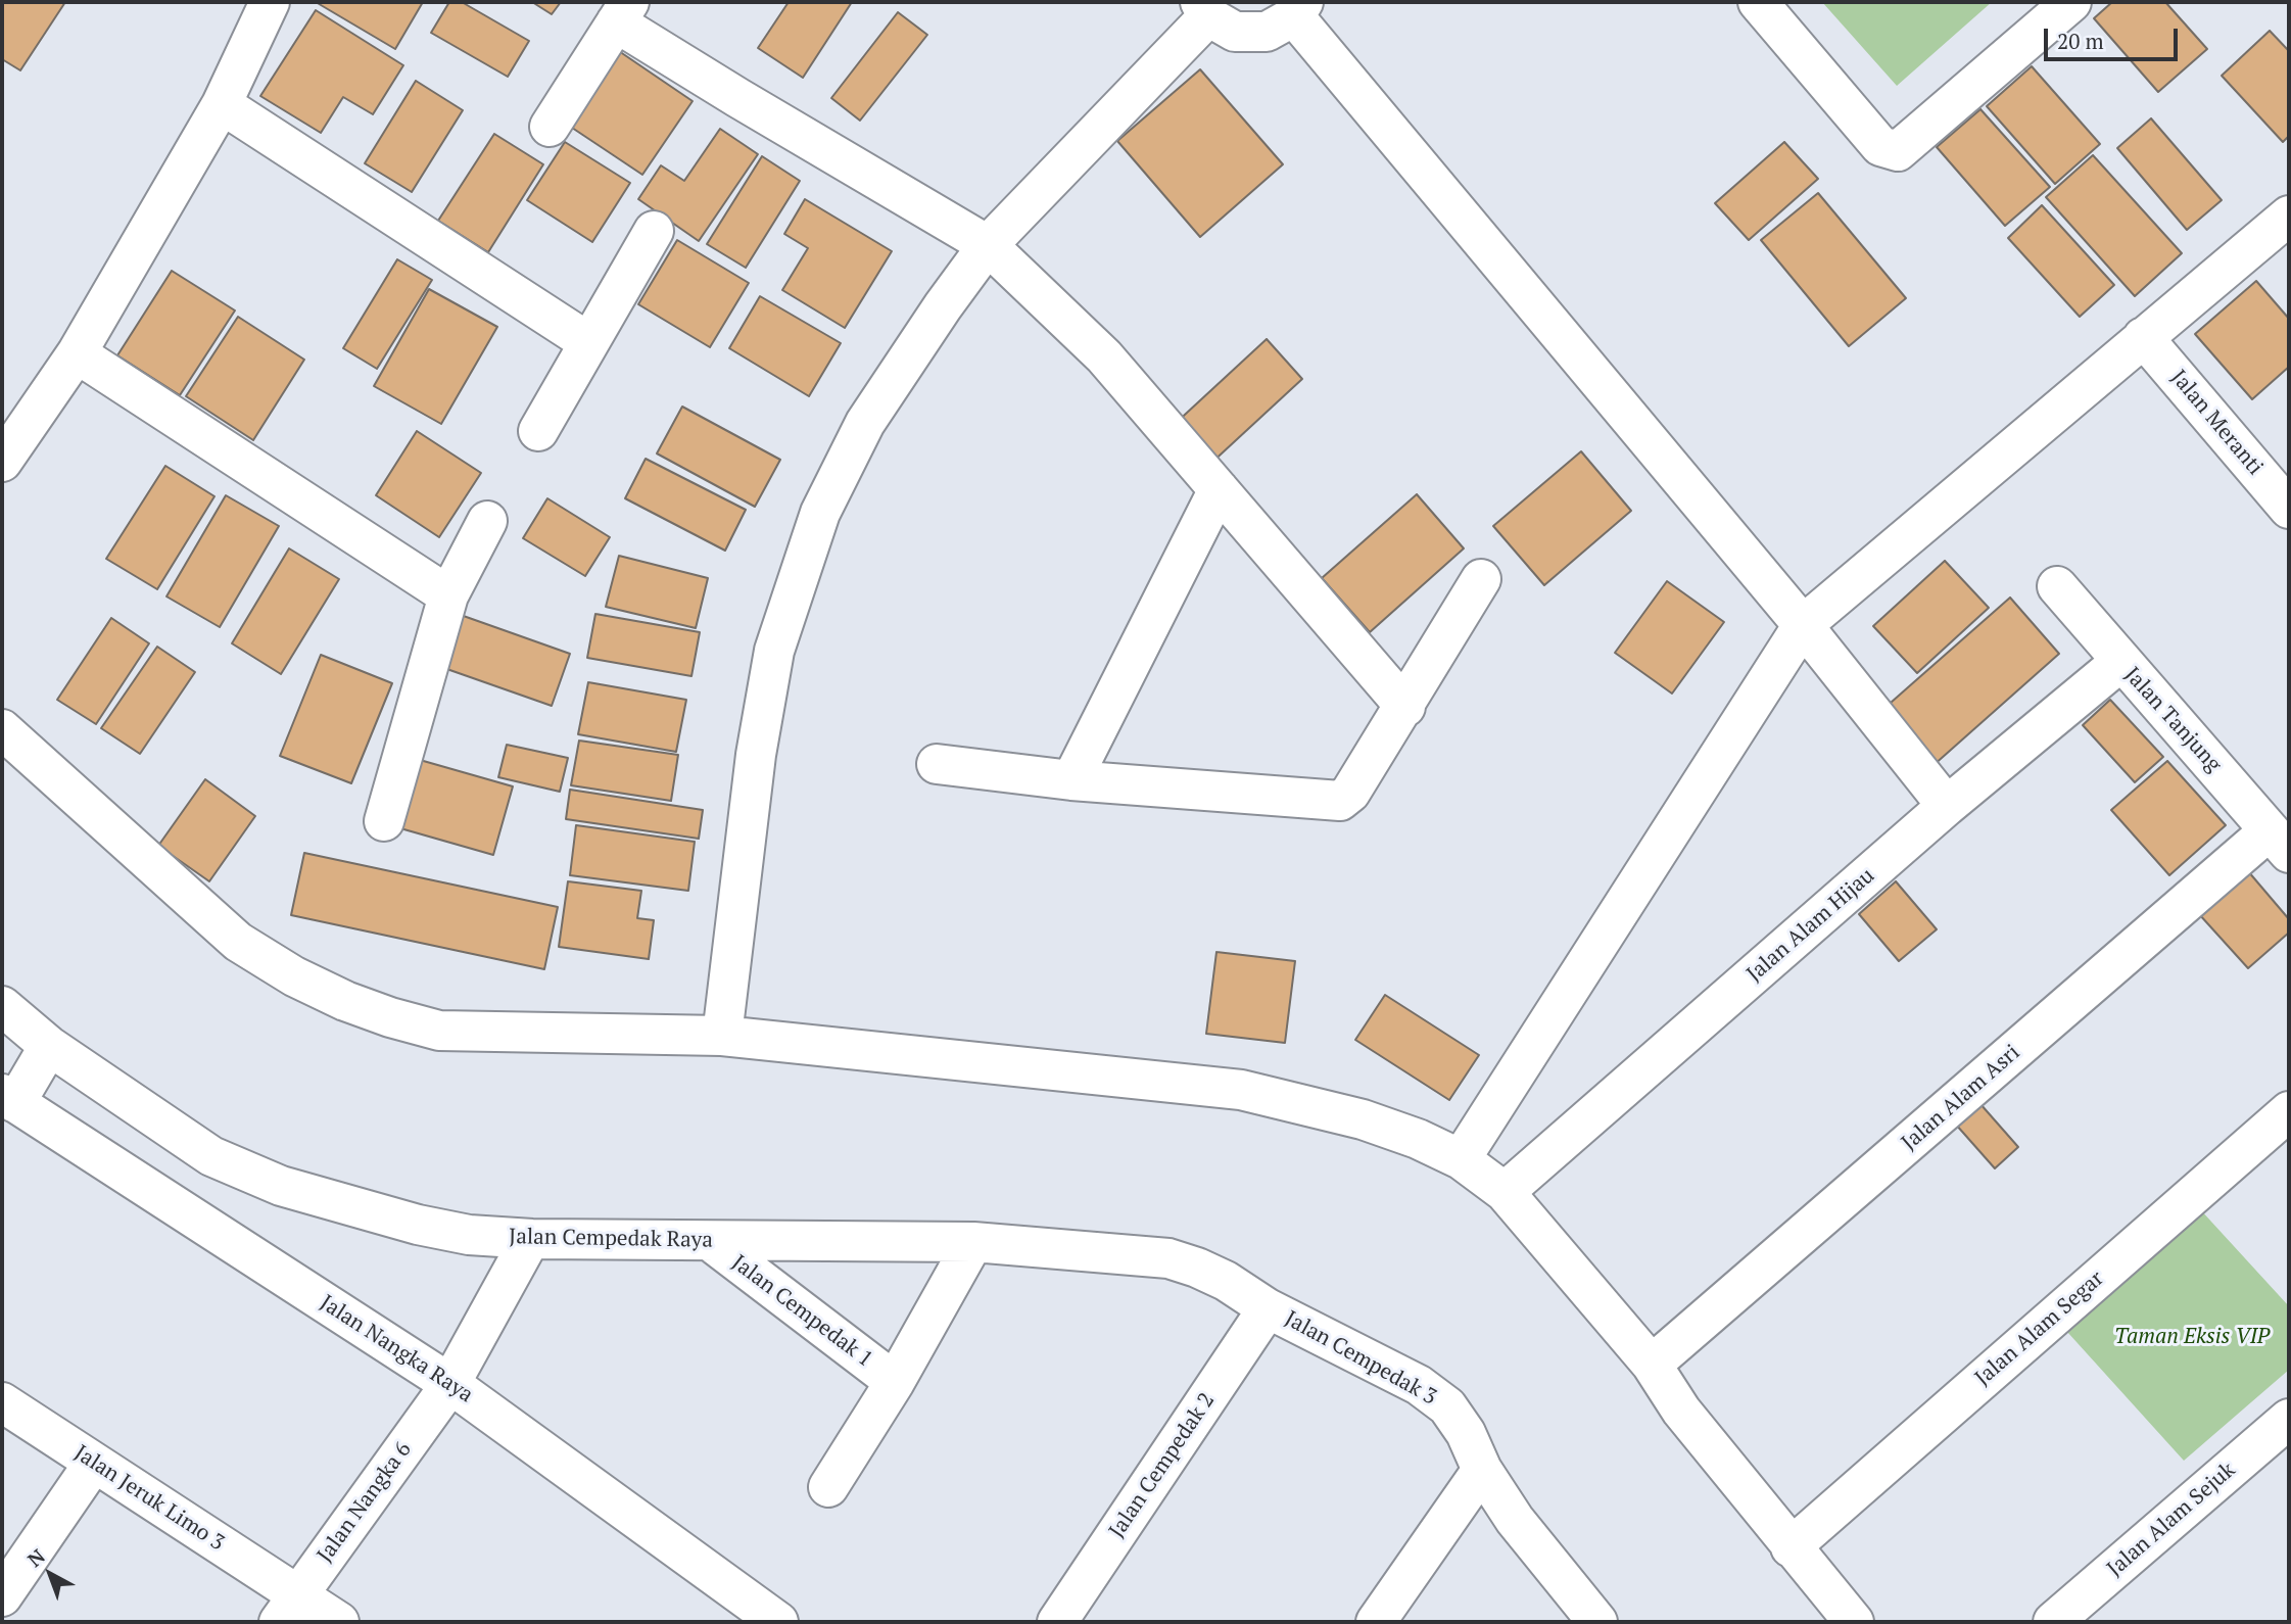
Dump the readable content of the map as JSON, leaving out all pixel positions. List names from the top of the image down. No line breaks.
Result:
{"streets":{"street":["Jalan Meranti","Jalan Tanjung","Jalan Alam Hijau","Jalan Alam Asri","Jalan Cempedak Raya","Jalan Cempedak 1","Jalan Alam Segar","Jalan Nangka Raya","Jalan Cempedak 3","Jalan Cempedak 2","Jalan Jeruk Limo 3","Jalan Nangka 6","Jalan Alam Sejuk"]},"crossings":[["Jalan Tanjung","Jalan Alam Hijau"],["Jalan Tanjung","Jalan Alam Asri"],["Jalan Cempedak Raya","Jalan Cempedak 1"],["Jalan Cempedak Raya","Jalan Cempedak 3"],["Jalan Cempedak Raya","Jalan Cempedak 2"],["Jalan Cempedak Raya","Jalan Nangka 6"],["Jalan Nangka Raya","Jalan Nangka 6"],["Jalan Cempedak 3","Jalan Cempedak 2"],["Jalan Jeruk Limo 3","Jalan Nangka 6"]],"parks":["Taman Eksis VIP"],"scale_bar":"20 m","north":"top left"}
